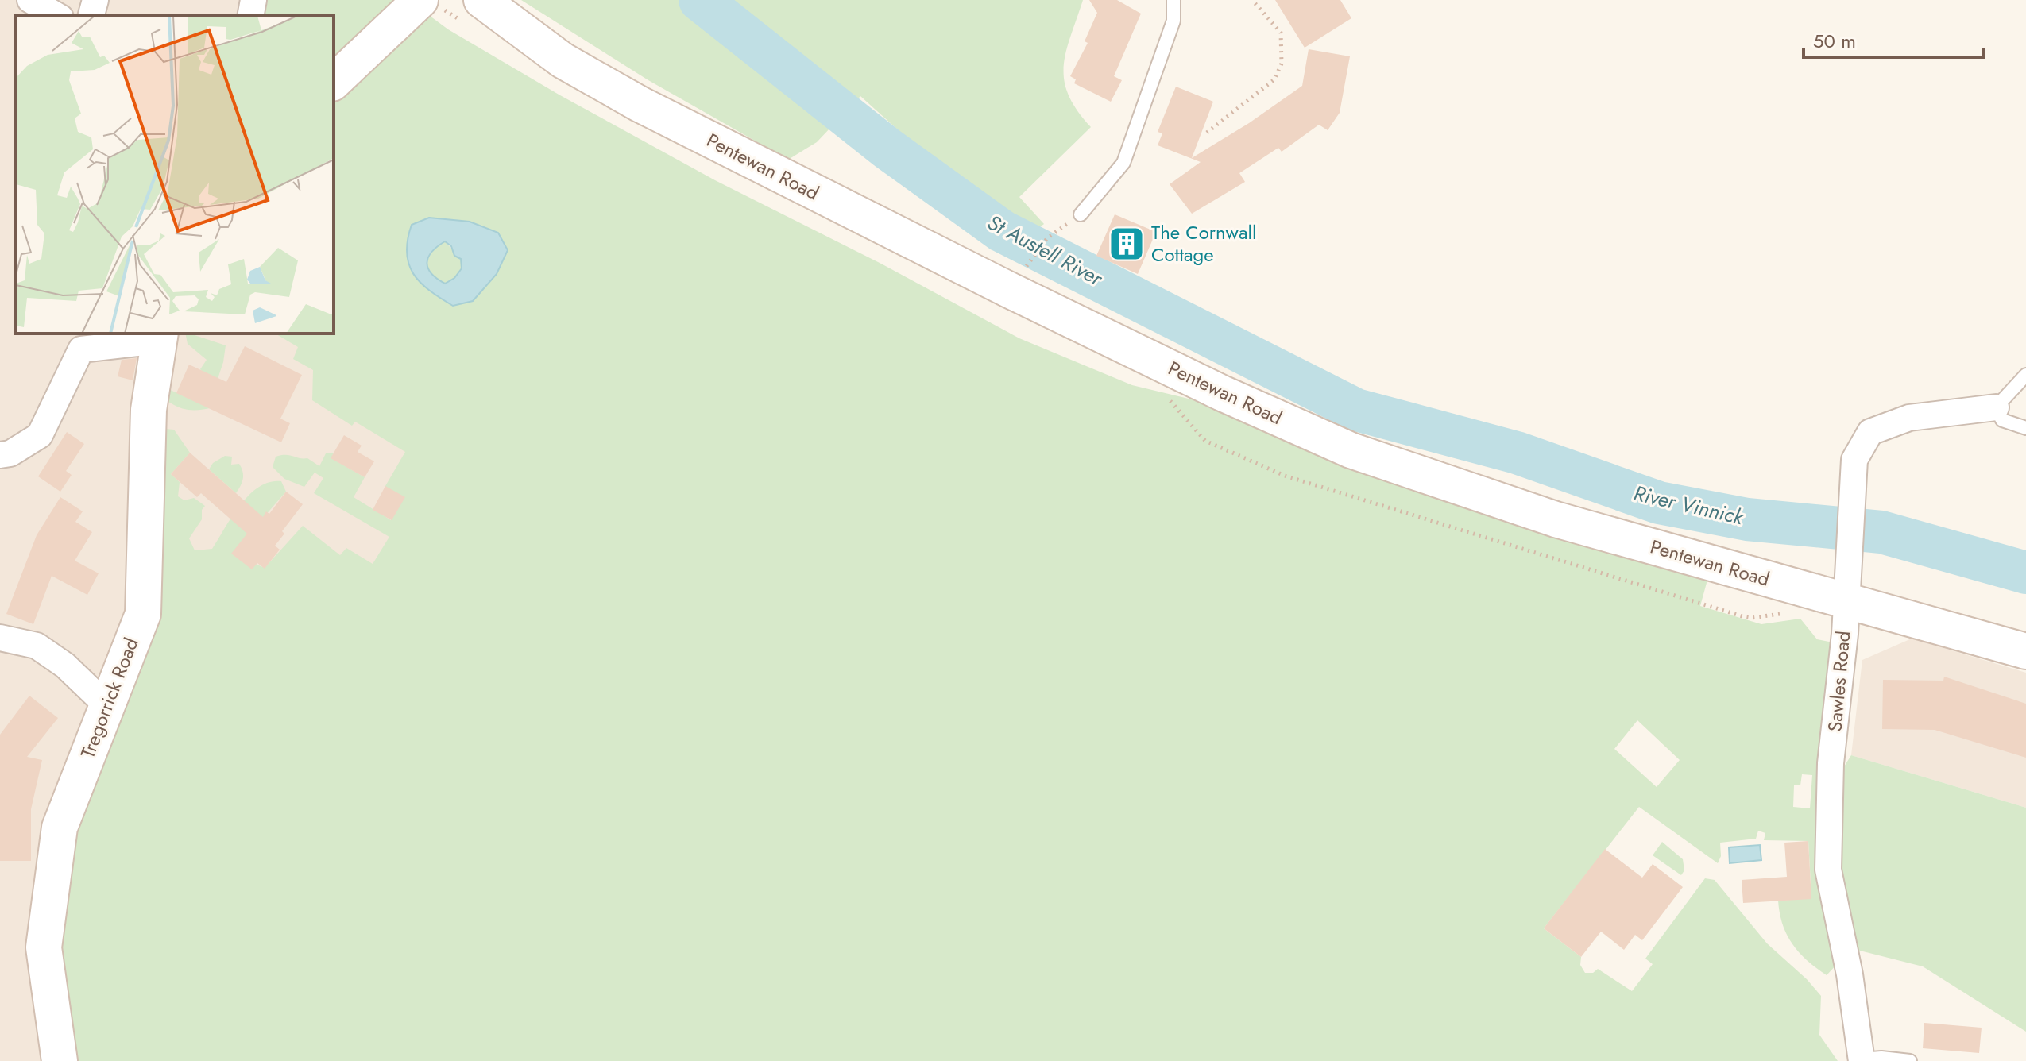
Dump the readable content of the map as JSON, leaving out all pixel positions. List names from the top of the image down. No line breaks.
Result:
{"streets":{"main road":["Pentewan Road","Tregorrick Road"],"street":["Sawles Road"]},"crossings":[["Pentewan Road","Sawles Road"]],"water":["St Austell River","River Vinnick"],"places":{"building":["The Cornwall Cottage"]},"scale_bar":"50 m"}
